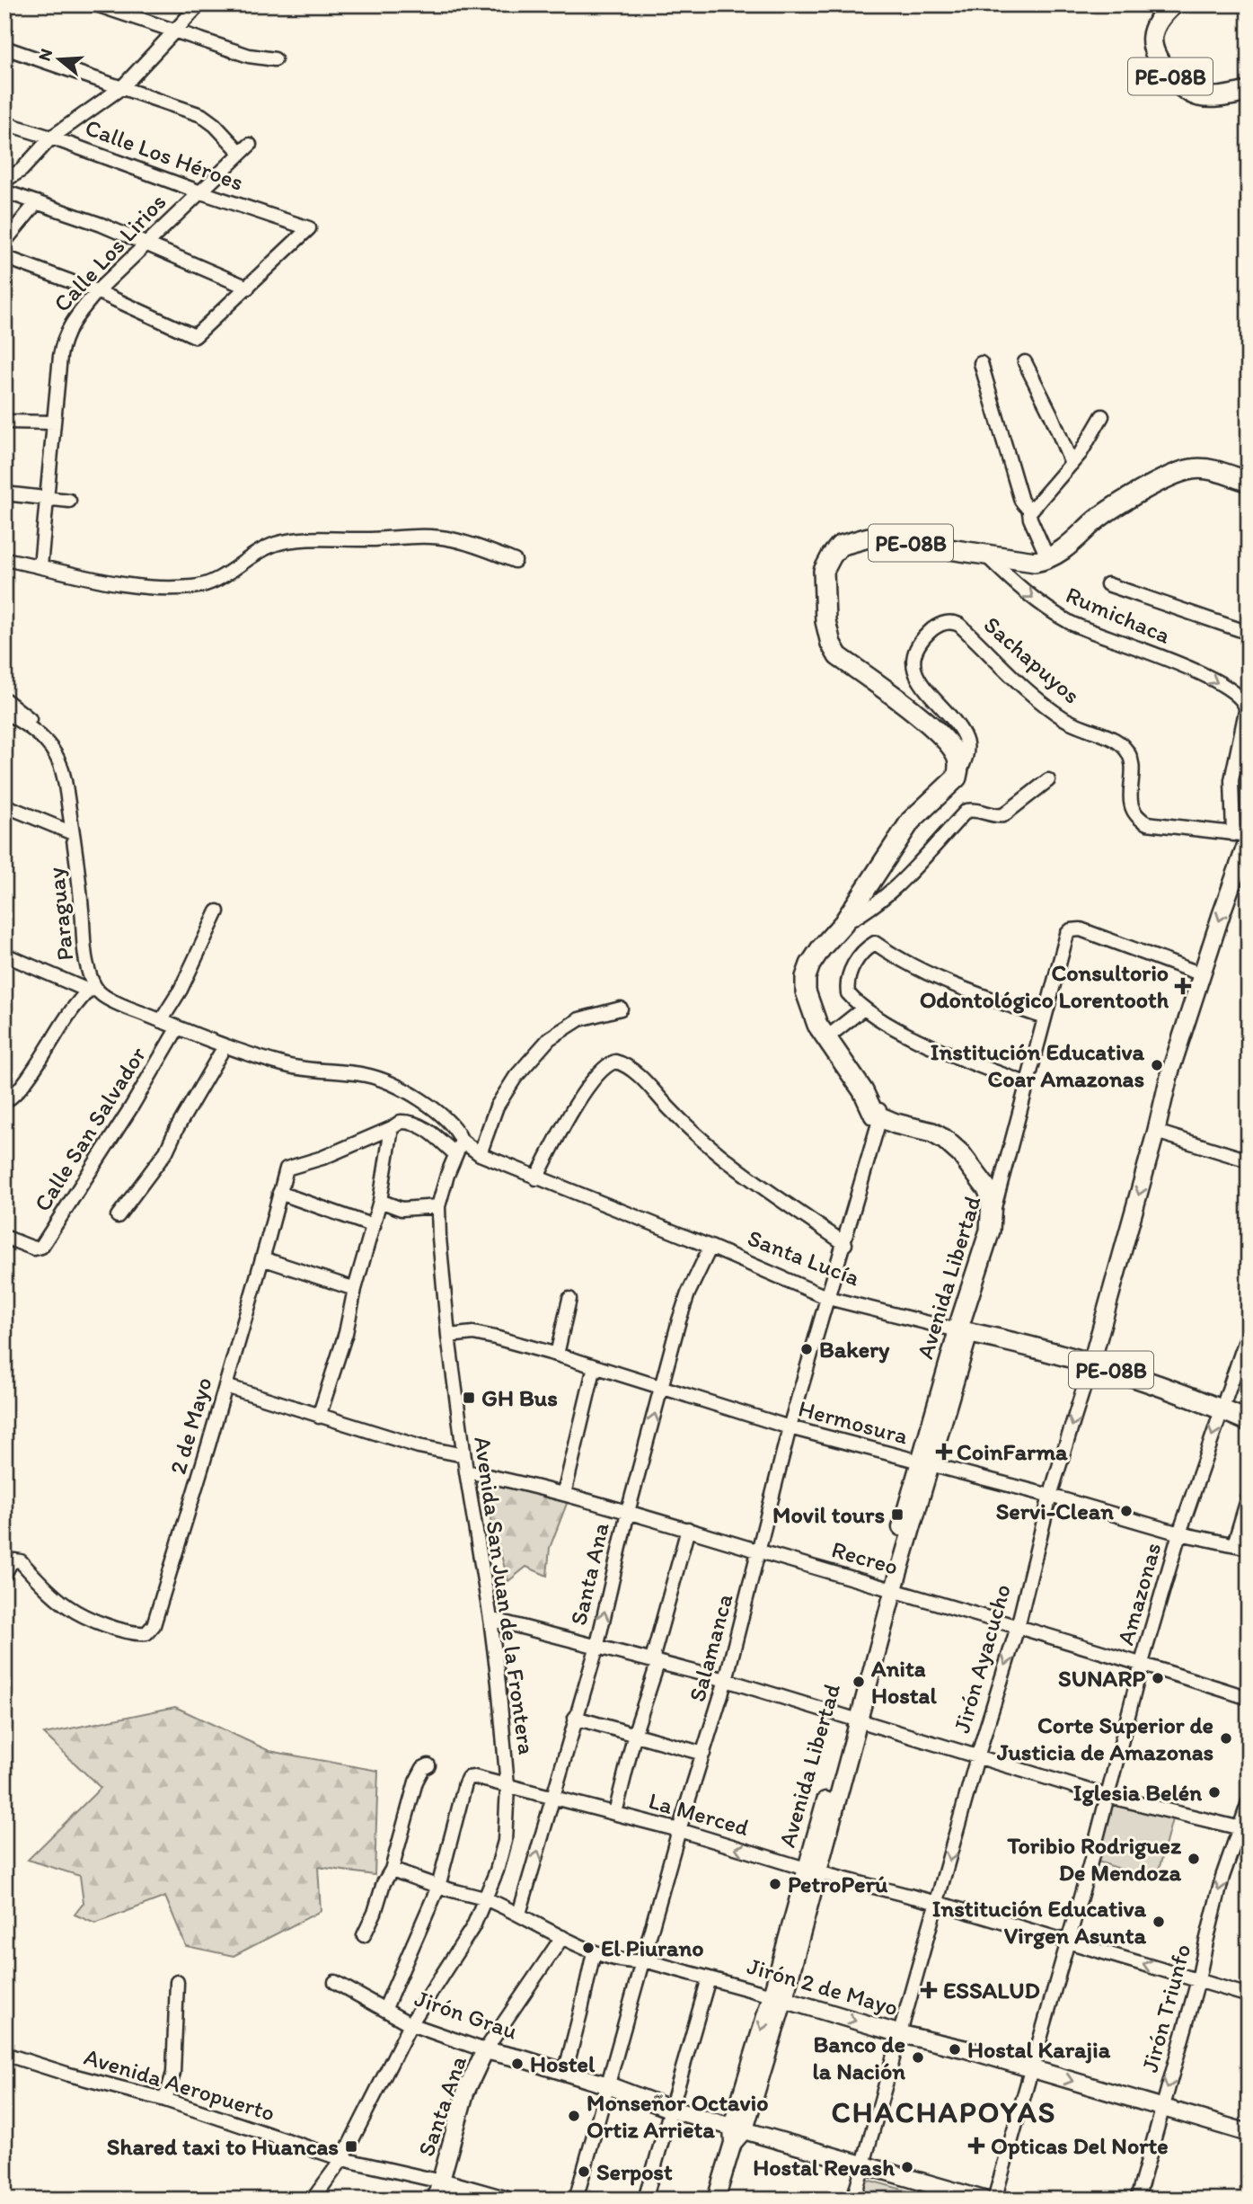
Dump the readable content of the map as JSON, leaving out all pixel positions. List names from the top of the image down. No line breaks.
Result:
{"streets":{"highway":["PE-08B","Santa Lucía","Avenida Libertad"],"main road":["Santa Ana","Jirón Ayacucho","Jirón 2 de Mayo","Jirón Grau"],"street":["Calle Los Héroes","Calle Los Lirios","Rumichaca","Sachapuyos","Paraguay","Calle San Salvador","Hermosura","2 de Mayo","Recreo","Amazonas","Avenida San Juan de la Frontera","Salamanca","La Merced","Jirón Triunfo","Avenida Aeropuerto"]},"crossings":[["PE-08B","Rumichaca"],["PE-08B","Sachapuyos"],["Calle Los Héroes","Calle Los Lirios"],["Sachapuyos","Jirón Ayacucho"],["Paraguay","Santa Lucía"],["Calle San Salvador","Santa Lucía"],["Santa Lucía","Avenida Libertad"],["Santa Lucía","Santa Ana"],["Santa Lucía","Amazonas"],["Santa Lucía","Avenida San Juan de la Frontera"],["Santa Lucía","Salamanca"],["Santa Lucía","Jirón Ayacucho"],["Avenida Libertad","Hermosura"],["Avenida Libertad","Recreo"],["Avenida Libertad","La Merced"],["Avenida Libertad","Jirón 2 de Mayo"],["Avenida Libertad","Jirón Grau"],["Hermosura","Santa Ana"],["Hermosura","Amazonas"],["Hermosura","Avenida San Juan de la Frontera"],["Hermosura","Salamanca"],["Hermosura","Jirón Ayacucho"],["Recreo","Santa Ana"],["Recreo","Amazonas"],["Recreo","Avenida San Juan de la Frontera"],["Recreo","Salamanca"],["Recreo","Jirón Ayacucho"],["Santa Ana","La Merced"],["Santa Ana","Jirón 2 de Mayo"],["Santa Ana","Jirón Grau"],["Santa Ana","Avenida Aeropuerto"],["Amazonas","La Merced"],["Amazonas","Jirón 2 de Mayo"],["Avenida San Juan de la Frontera","La Merced"],["Avenida San Juan de la Frontera","Jirón 2 de Mayo"],["Avenida San Juan de la Frontera","Jirón Grau"],["Avenida San Juan de la Frontera","Avenida Aeropuerto"],["Salamanca","La Merced"],["Salamanca","Jirón 2 de Mayo"],["Salamanca","Jirón Grau"],["Jirón Ayacucho","La Merced"],["Jirón Ayacucho","Jirón 2 de Mayo"],["Jirón Ayacucho","Jirón Grau"],["La Merced","Jirón 2 de Mayo"],["La Merced","Jirón Triunfo"],["Jirón 2 de Mayo","Jirón Triunfo"]],"one_way":["Jirón Ayacucho","Jirón Triunfo"],"districts":["CHACHAPOYAS"],"places":{"health":["Consultorio Odontológico Lorentooth","CoinFarma","ESSALUD","Opticas Del Norte"],"other":["Institución Educativa Coar Amazonas","Bakery","Servi-Clean","SUNARP","Anita Hostal","Corte Superior de Justicia de Amazonas","Iglesia Belén","Toribio Rodriguez De Mendoza","PetroPerú","Institución Educativa Virgen Asunta","El Piurano","Hostal Karajia","Banco de la Nación","Hostel","Monseñor Octavio Ortiz Arrieta","Hostal Revash","Serpost"],"transit":["GH Bus","Movil tours","Shared taxi to Huancas"]},"north":"left"}
